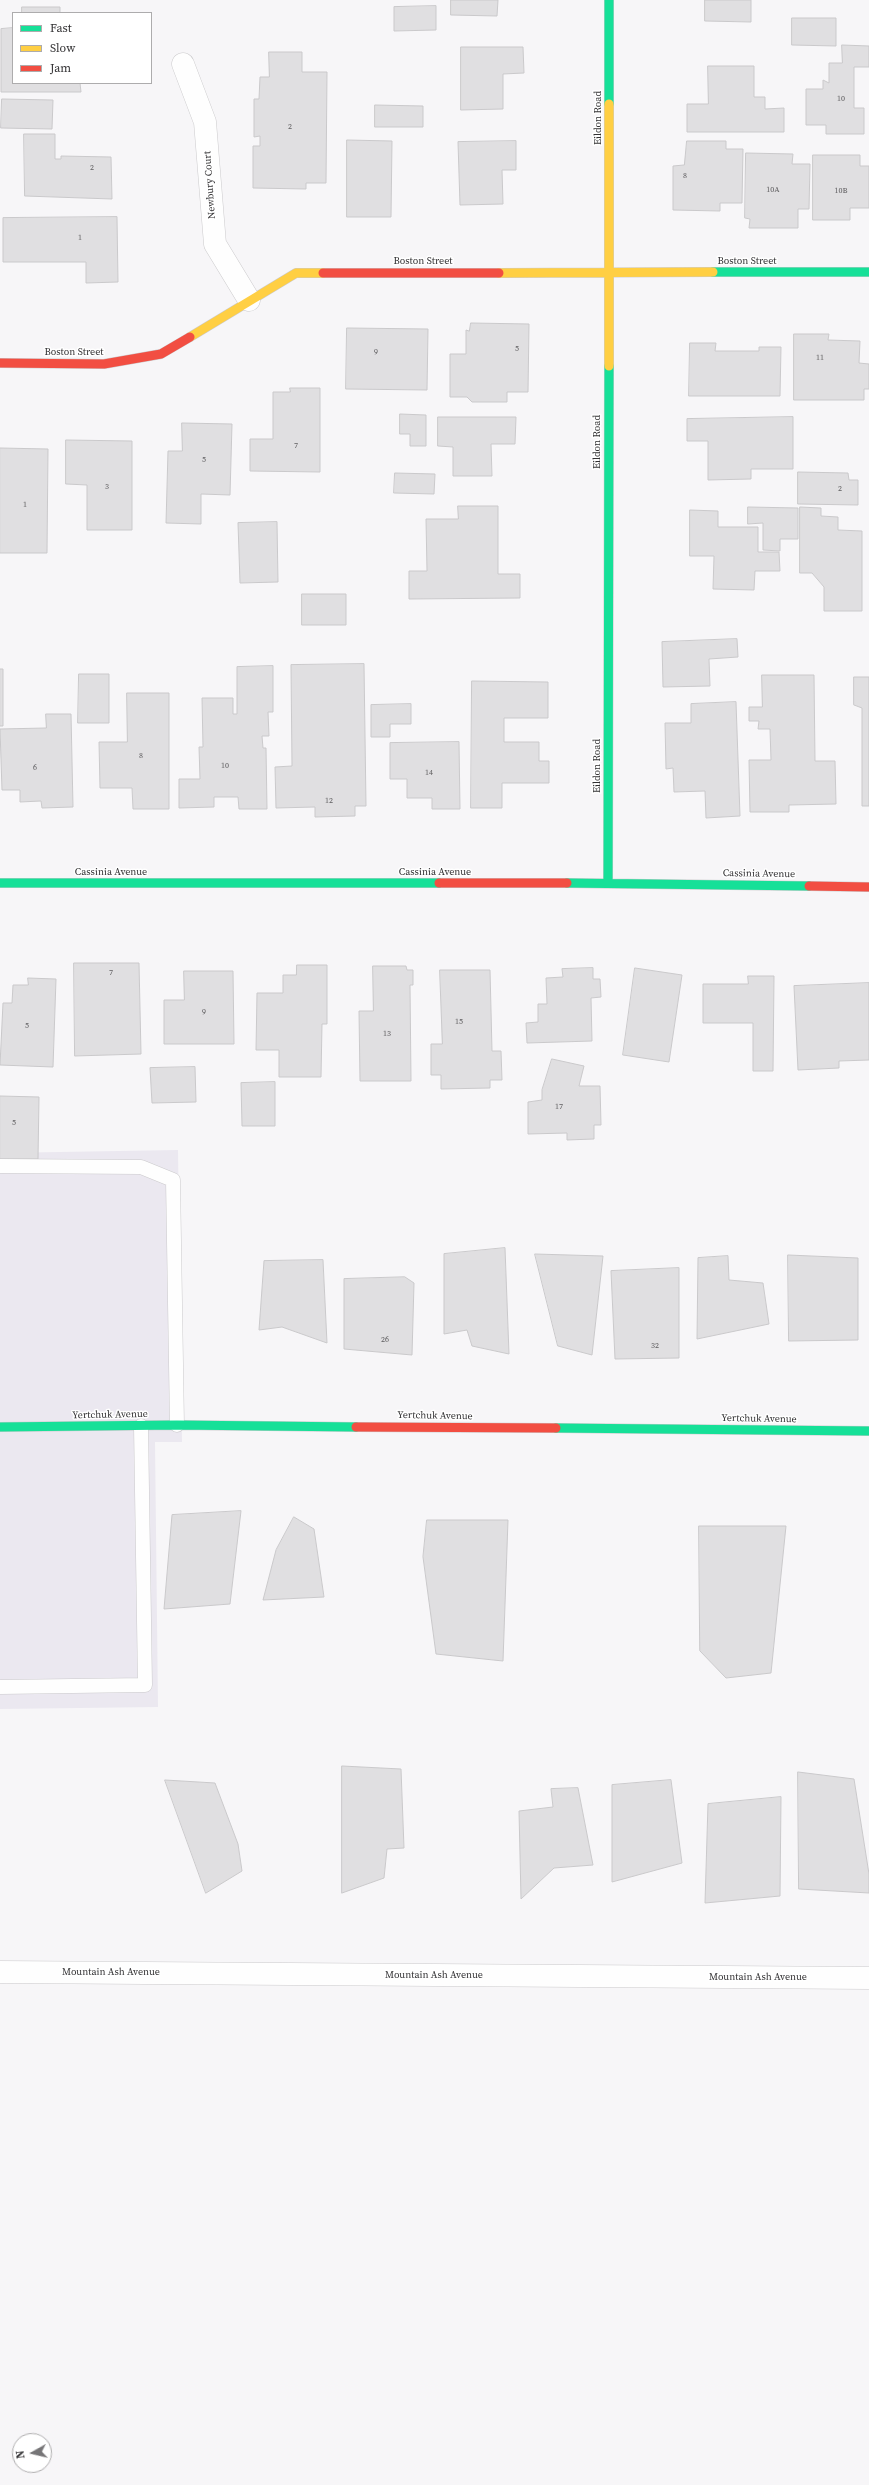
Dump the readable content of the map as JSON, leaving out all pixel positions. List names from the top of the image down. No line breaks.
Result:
{"streets":{"street":["Eildon Road","Newbury Court","Boston Street","Cassinia Avenue","Yertchuk Avenue","Mountain Ash Avenue"]},"crossings":[["Eildon Road","Boston Street"],["Eildon Road","Cassinia Avenue"],["Newbury Court","Boston Street"]],"house_numbers":["10","2","2","8","10A","10B","1","5","9","11","7","5","3","2","1","8","10","6","14","12","7","9","15","5","13","17","5","26","32"],"legend":["Fast","Slow","Jam"],"north":"left"}
